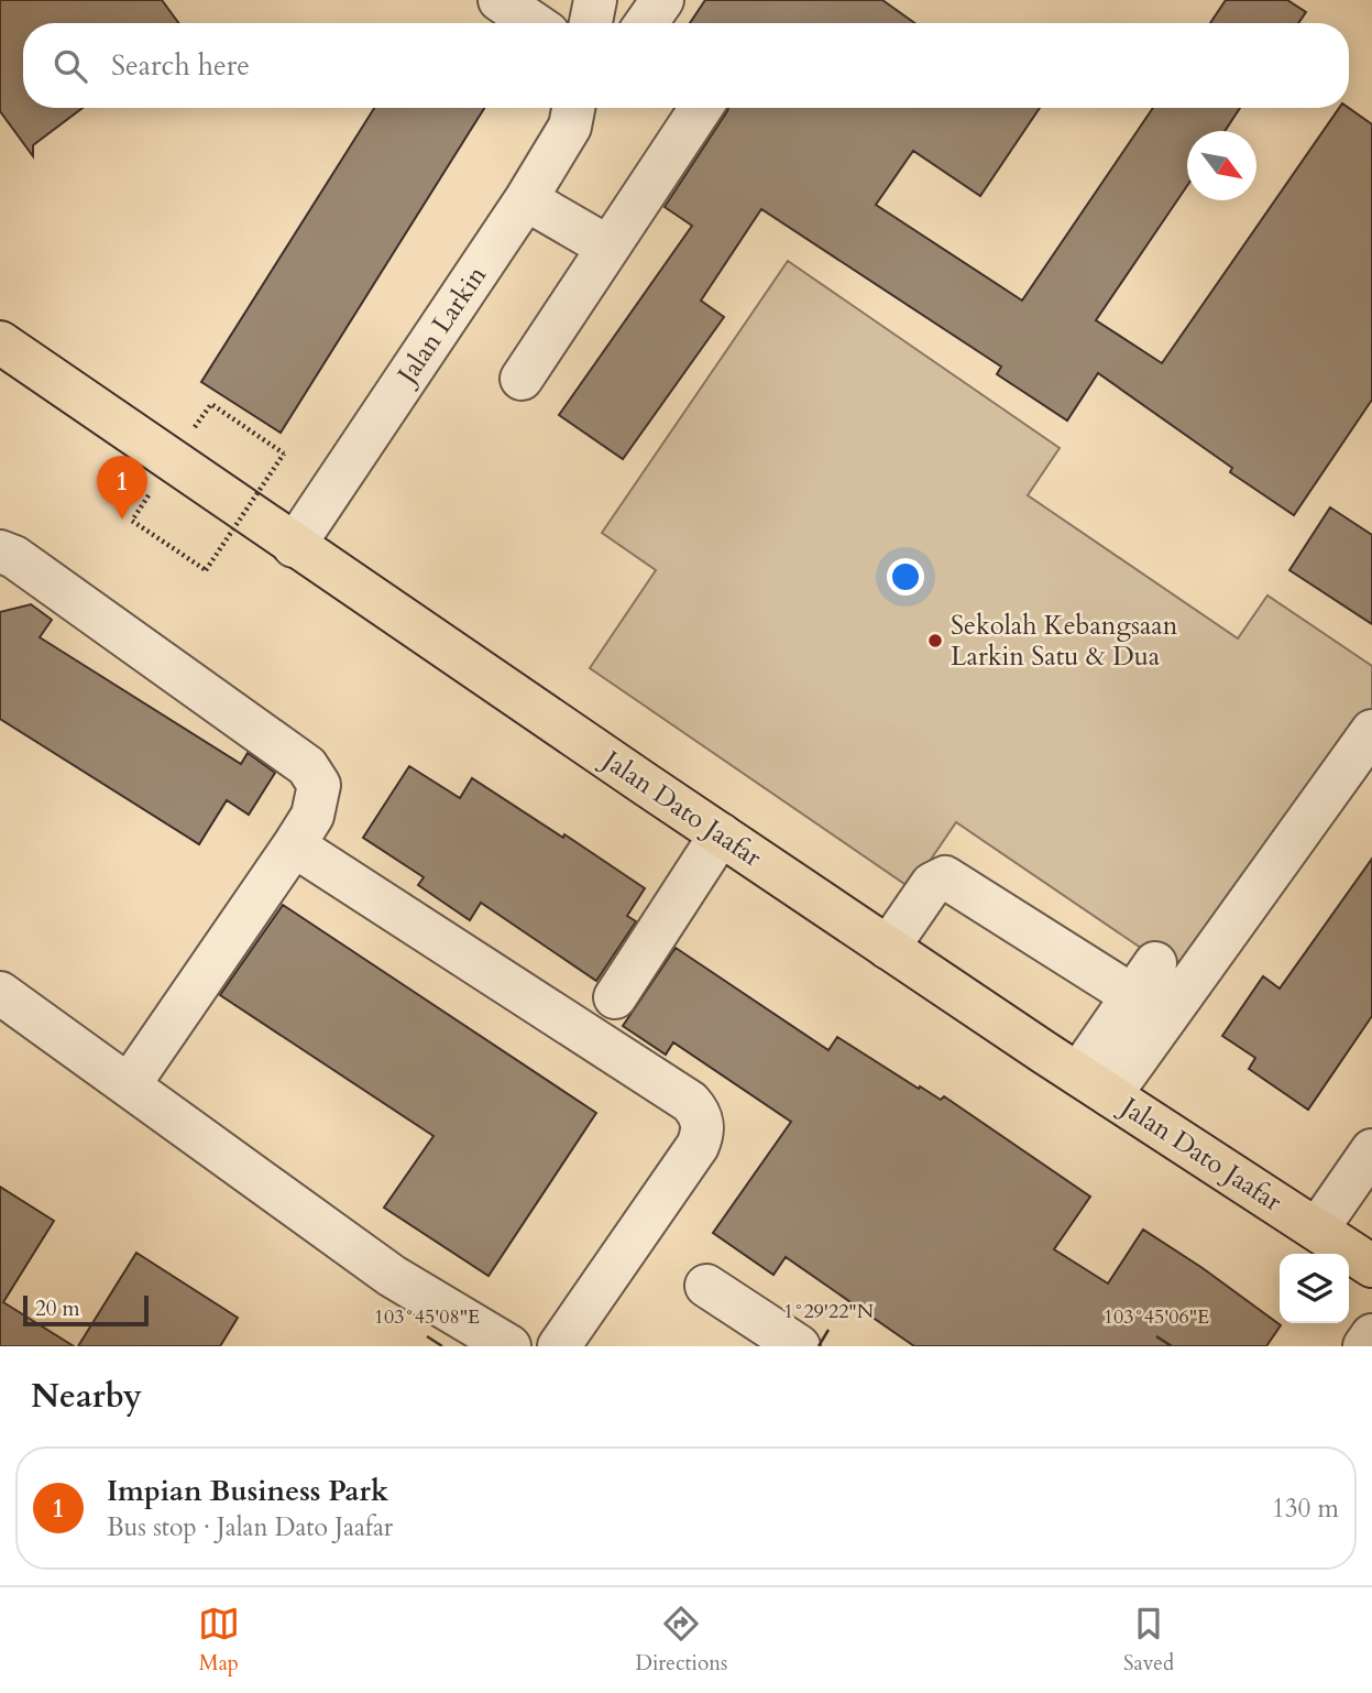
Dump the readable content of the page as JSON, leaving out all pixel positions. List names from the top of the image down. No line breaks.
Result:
{"streets":{"main road":["Jalan Dato Jaafar"],"street":["Jalan Larkin"]},"crossings":[["Jalan Larkin","Jalan Dato Jaafar"]],"places":["Sekolah Kebangsaan Larkin Satu & Dua"],"scale_bar":"20 m","north":"bottom right","page":{"search":"Search here","pins":"1","scale":"20 m","heading":"Nearby","list":[{"mark":"1","name":"Impian Business Park","note":"Bus stop · Jalan Dato Jaafar","value":"130 m"}],"nav":["Map","Directions","Saved"]},"coordinates":["1°29'22\"N","103°45'08\"E","103°45'06\"E"]}
